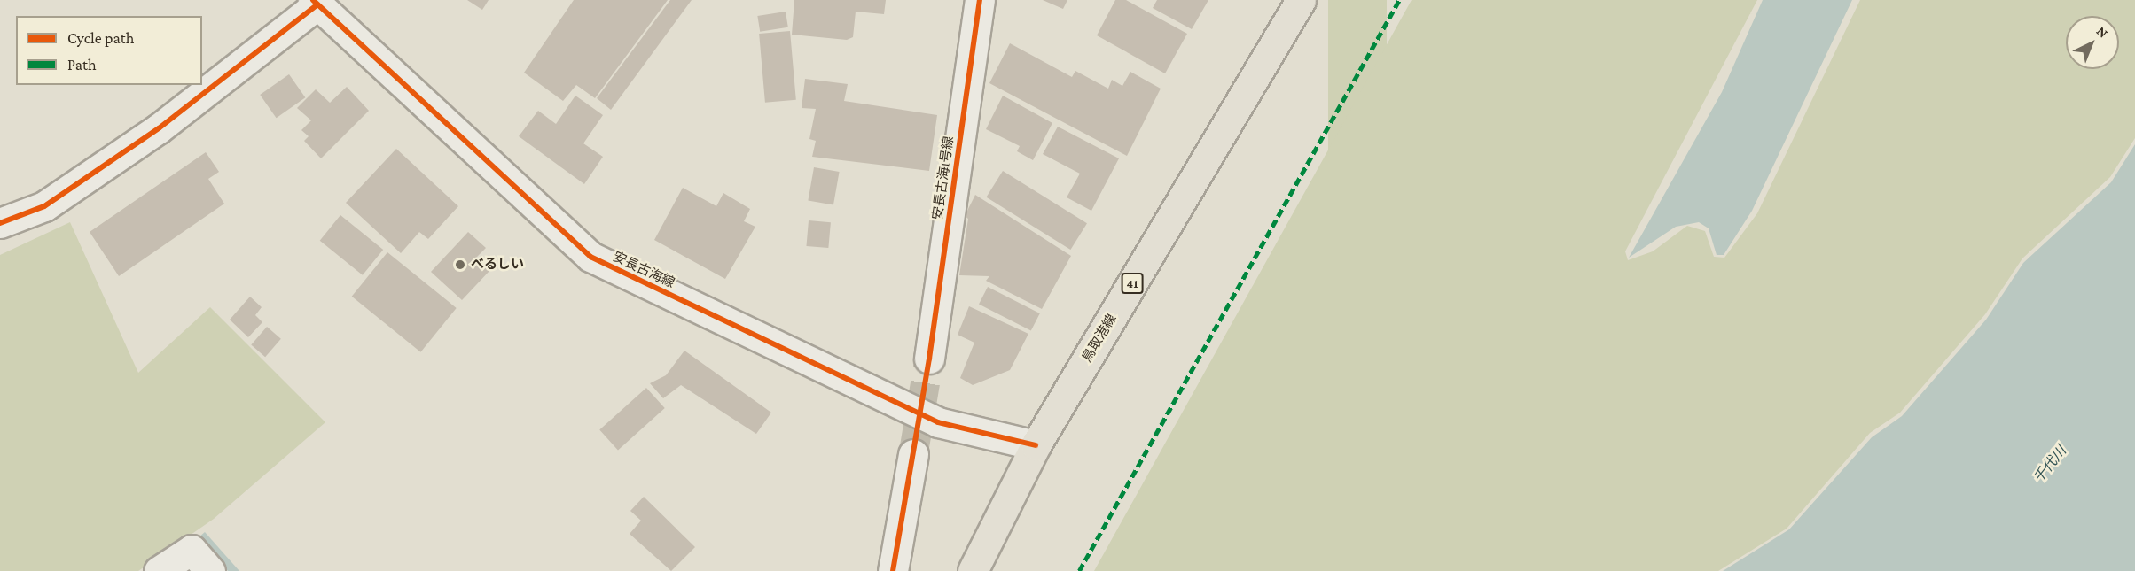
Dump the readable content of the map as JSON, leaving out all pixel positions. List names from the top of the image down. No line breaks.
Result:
{"streets":{"main road":["41","鳥取港線"],"street":["安長古海1号線","安長古海線"]},"crossings":[["安長古海線","鳥取港線"]],"water":["千代川"],"places":["べるしい"],"legend":["Cycle path","Path"],"north":"top right"}
